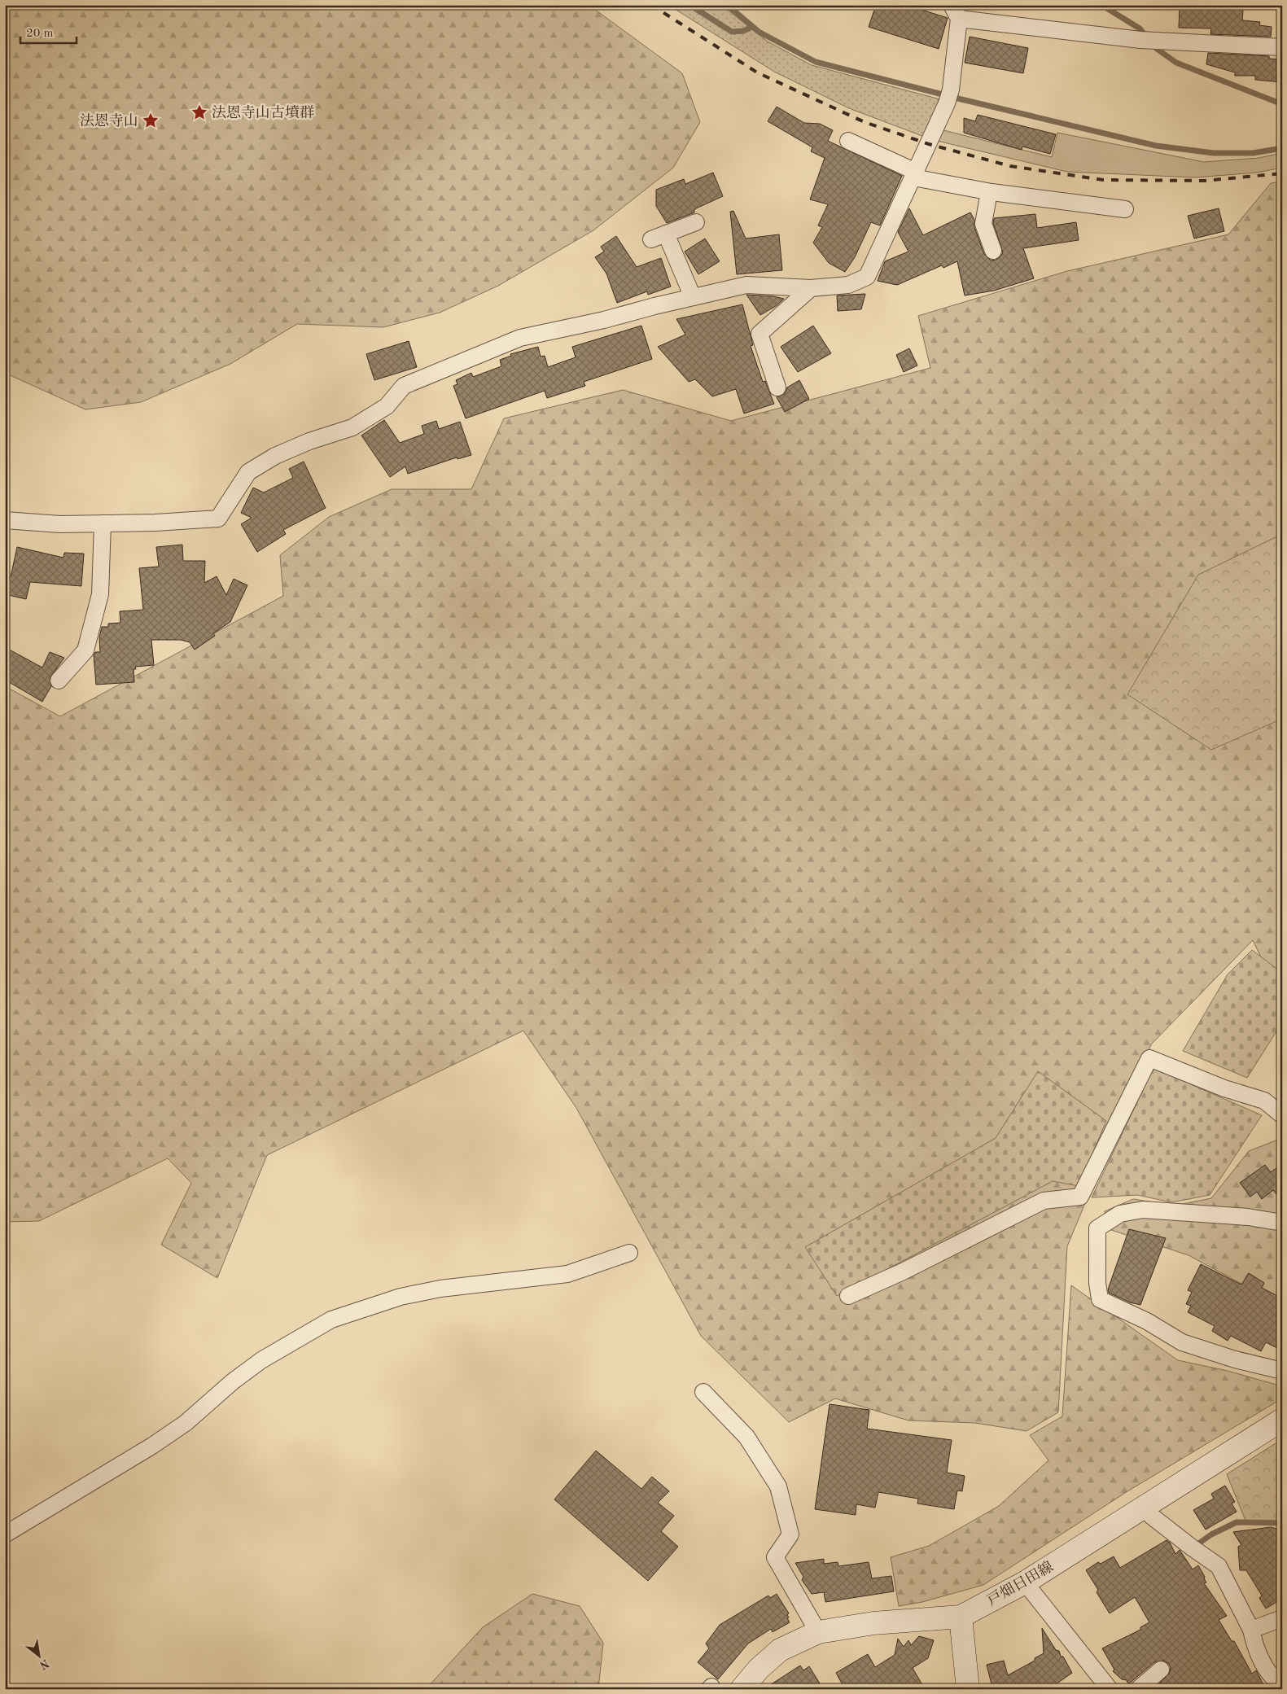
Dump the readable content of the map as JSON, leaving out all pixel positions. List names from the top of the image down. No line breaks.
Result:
{"streets":{"main road":["戸畑日田線"]},"places":{"place":["法恩寺山古墳群","法恩寺山"]},"scale_bar":"20 m","north":"bottom right"}
